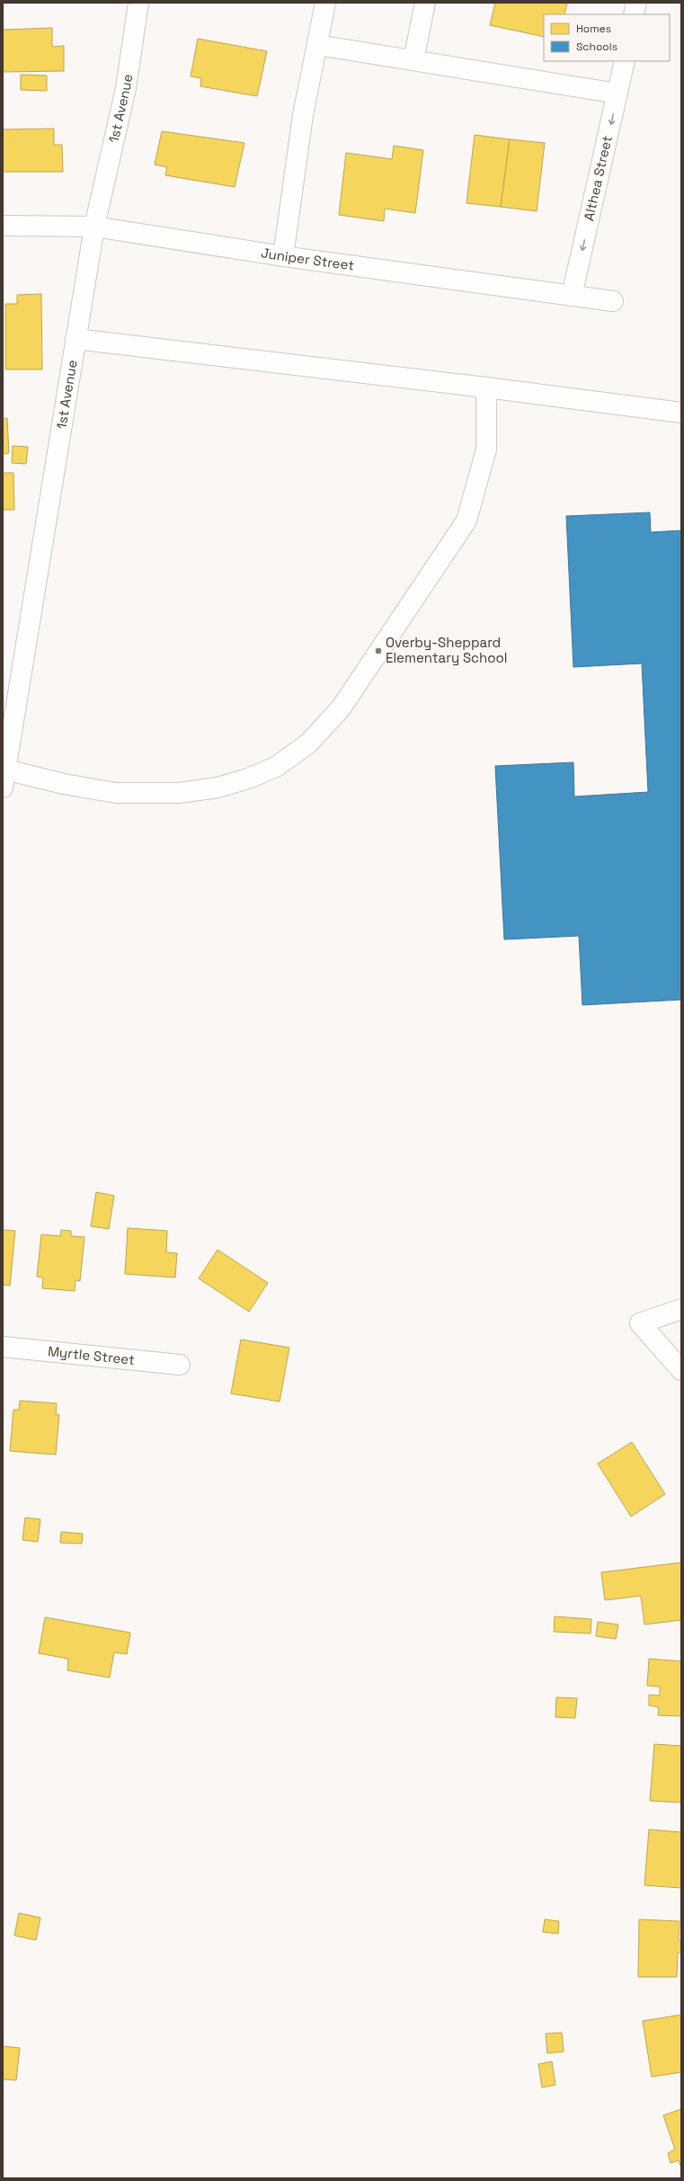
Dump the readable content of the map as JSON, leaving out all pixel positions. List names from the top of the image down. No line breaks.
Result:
{"streets":{"street":["1st Avenue","Althea Street","Juniper Street","Myrtle Street"]},"crossings":[["1st Avenue","Juniper Street"],["Althea Street","Juniper Street"]],"one_way":["Althea Street"],"places":["Overby-Sheppard Elementary School"],"legend":["Homes","Schools"]}
